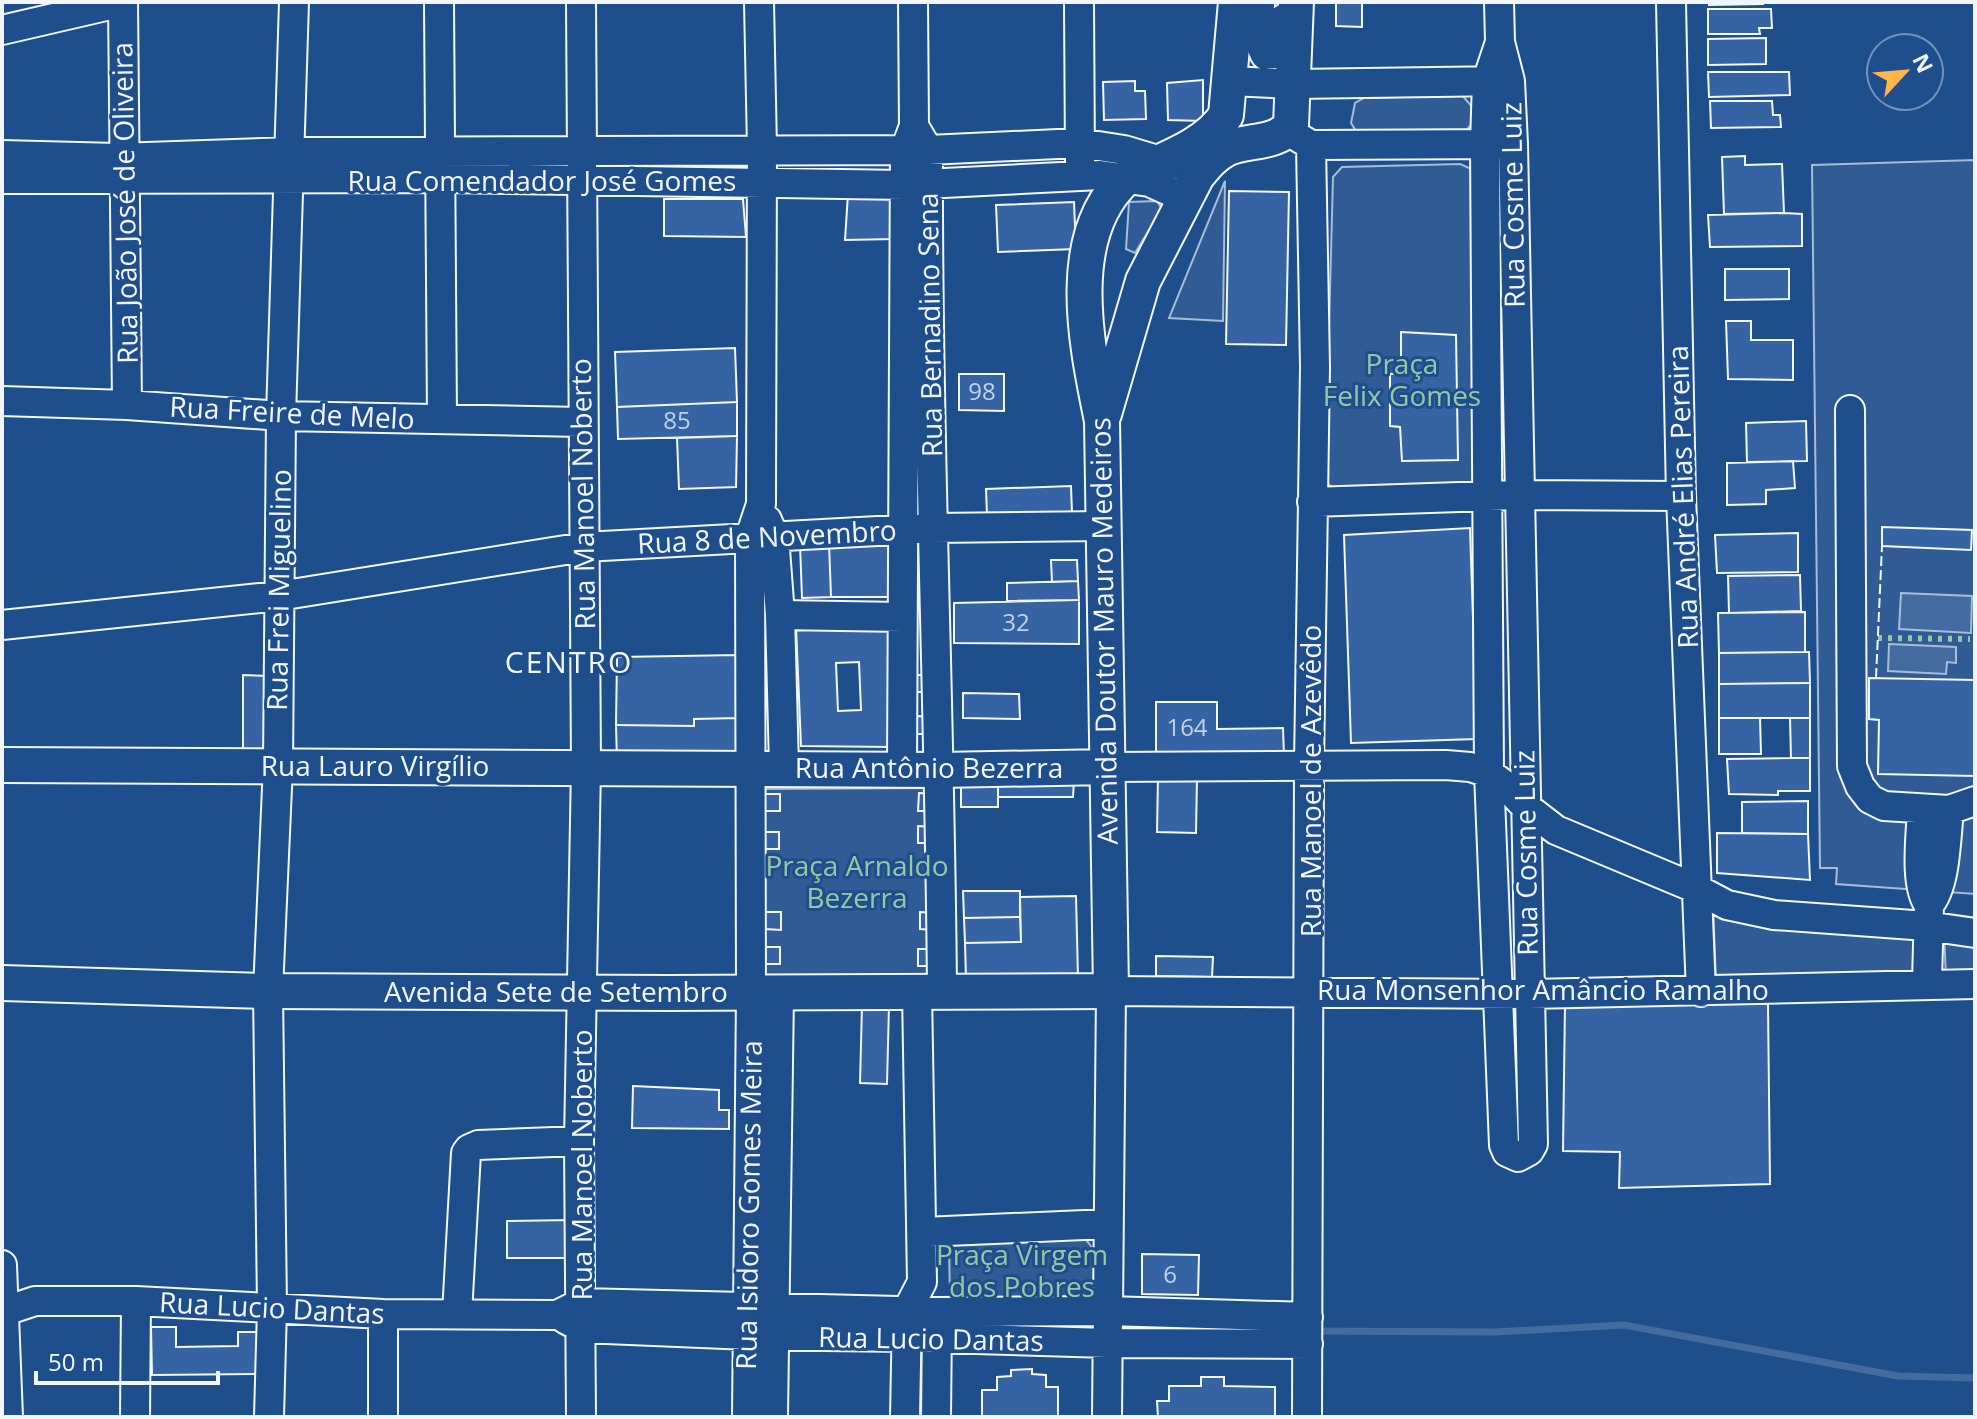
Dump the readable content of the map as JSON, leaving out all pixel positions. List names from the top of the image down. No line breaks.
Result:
{"streets":{"main road":["Avenida Doutor Mauro Medeiros","Rua Lauro Virgílio","Rua Antônio Bezerra","Avenida Sete de Setembro"],"street":["Rua Comendador José Gomes","Rua João José de Oliveira","Rua Cosme Luiz","Rua Bernadino Sena","Rua Freire de Melo","Rua Manoel Noberto","Rua André Elias Pereira","Rua 8 de Novembro","Rua Frei Miguelino","Rua Manoel de Azevêdo","Rua Monsenhor Amâncio Ramalho","Rua Isidoro Gomes Meira","Rua Lucio Dantas"]},"crossings":[["Rua Comendador José Gomes","Rua João José de Oliveira"],["Rua Comendador José Gomes","Rua Bernadino Sena"],["Rua Comendador José Gomes","Rua Manoel Noberto"],["Rua Comendador José Gomes","Rua Frei Miguelino"],["Rua Comendador José Gomes","Avenida Doutor Mauro Medeiros"],["Rua João José de Oliveira","Rua Freire de Melo"],["Rua Cosme Luiz","Rua Monsenhor Amâncio Ramalho"],["Rua Bernadino Sena","Rua 8 de Novembro"],["Rua Bernadino Sena","Rua Antônio Bezerra"],["Rua Freire de Melo","Rua Manoel Noberto"],["Rua Freire de Melo","Rua Frei Miguelino"],["Rua Manoel Noberto","Rua 8 de Novembro"],["Rua Manoel Noberto","Rua Lauro Virgílio"],["Rua Manoel Noberto","Avenida Sete de Setembro"],["Rua Manoel Noberto","Rua Lucio Dantas"],["Rua André Elias Pereira","Rua Monsenhor Amâncio Ramalho"],["Rua 8 de Novembro","Rua Frei Miguelino"],["Rua 8 de Novembro","Avenida Doutor Mauro Medeiros"],["Rua 8 de Novembro","Rua Isidoro Gomes Meira"],["Rua Frei Miguelino","Rua Lauro Virgílio"],["Rua Frei Miguelino","Avenida Sete de Setembro"],["Rua Frei Miguelino","Rua Lucio Dantas"],["Avenida Doutor Mauro Medeiros","Rua Antônio Bezerra"],["Avenida Doutor Mauro Medeiros","Rua Monsenhor Amâncio Ramalho"],["Avenida Doutor Mauro Medeiros","Avenida Sete de Setembro"],["Rua Lauro Virgílio","Rua Antônio Bezerra"],["Rua Lauro Virgílio","Rua Isidoro Gomes Meira"],["Rua Antônio Bezerra","Rua Isidoro Gomes Meira"],["Rua Manoel de Azevêdo","Rua Monsenhor Amâncio Ramalho"],["Rua Manoel de Azevêdo","Rua Lucio Dantas"],["Rua Monsenhor Amâncio Ramalho","Avenida Sete de Setembro"],["Avenida Sete de Setembro","Rua Isidoro Gomes Meira"],["Rua Isidoro Gomes Meira","Rua Lucio Dantas"]],"districts":["CENTRO"],"parks":["Praça Felix Gomes","Praça Arnaldo Bezerra","Praça Virgem dos Pobres"],"house_numbers":["98","85","32","164","6"],"scale_bar":"50 m","north":"top right"}
